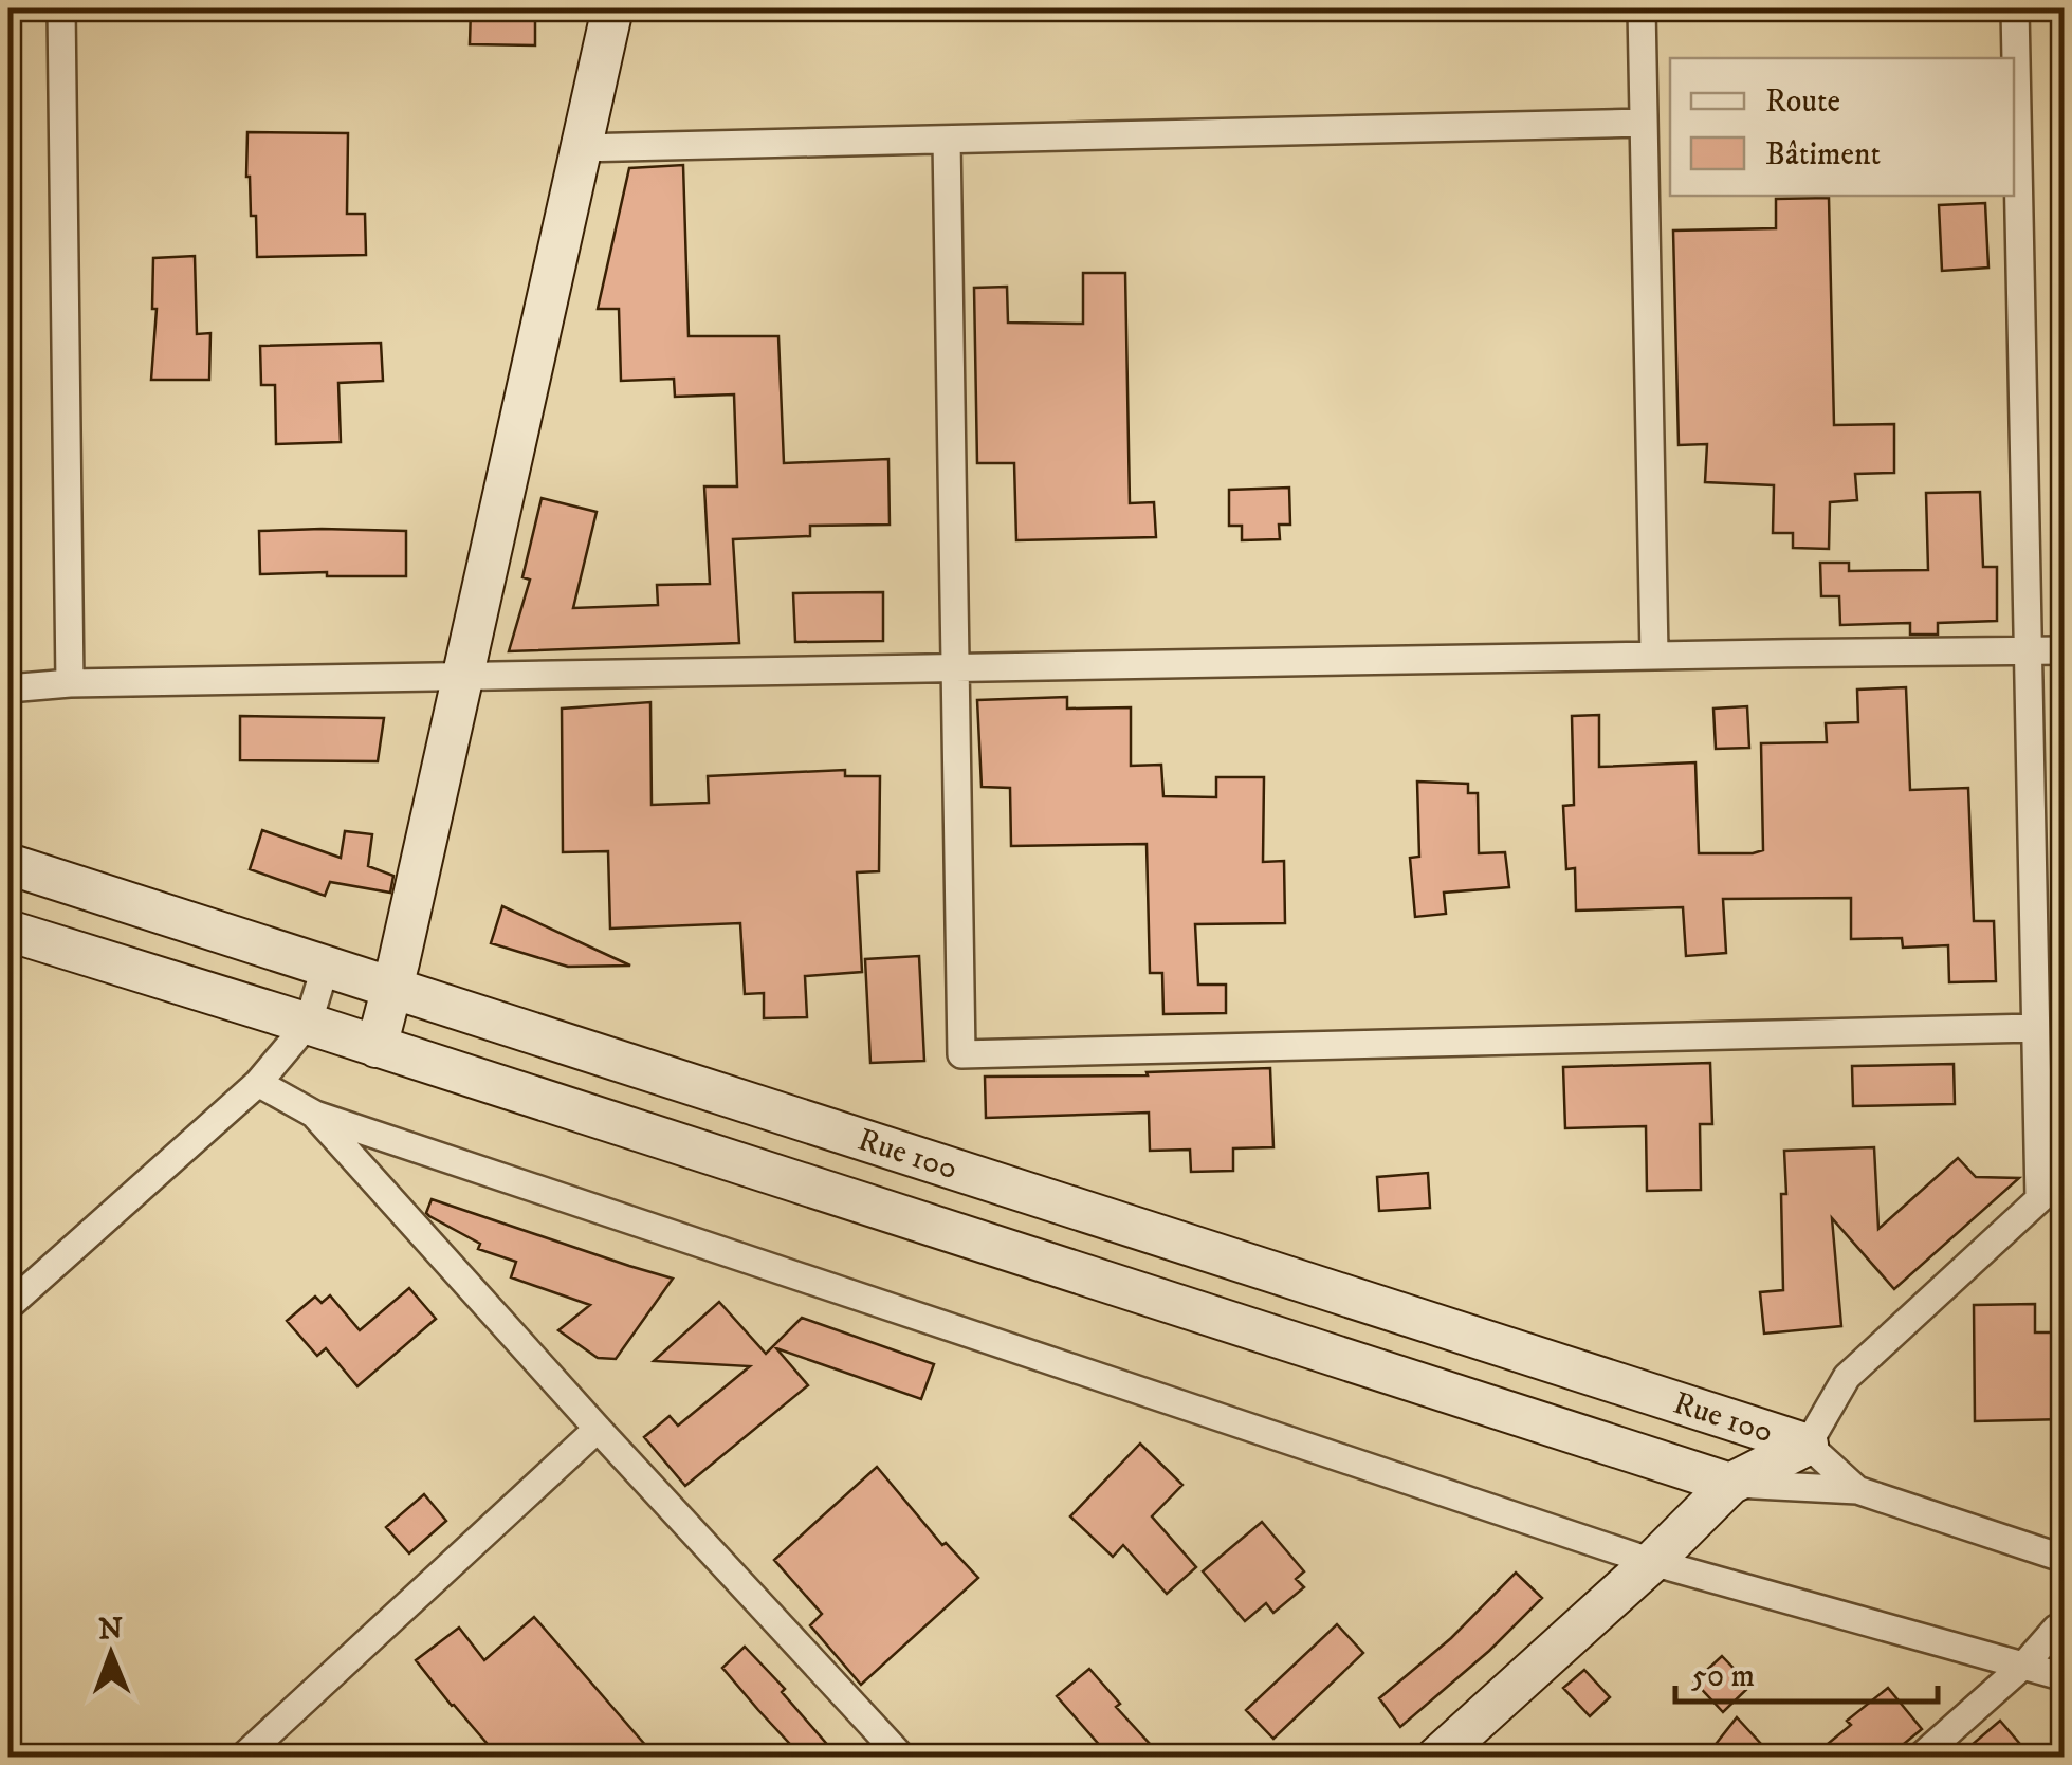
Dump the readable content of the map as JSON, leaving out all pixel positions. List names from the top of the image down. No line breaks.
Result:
{"streets":{"street":["Rue 100"]},"legend":["Route","Bâtiment"],"scale_bar":"50 m","north":"top"}
